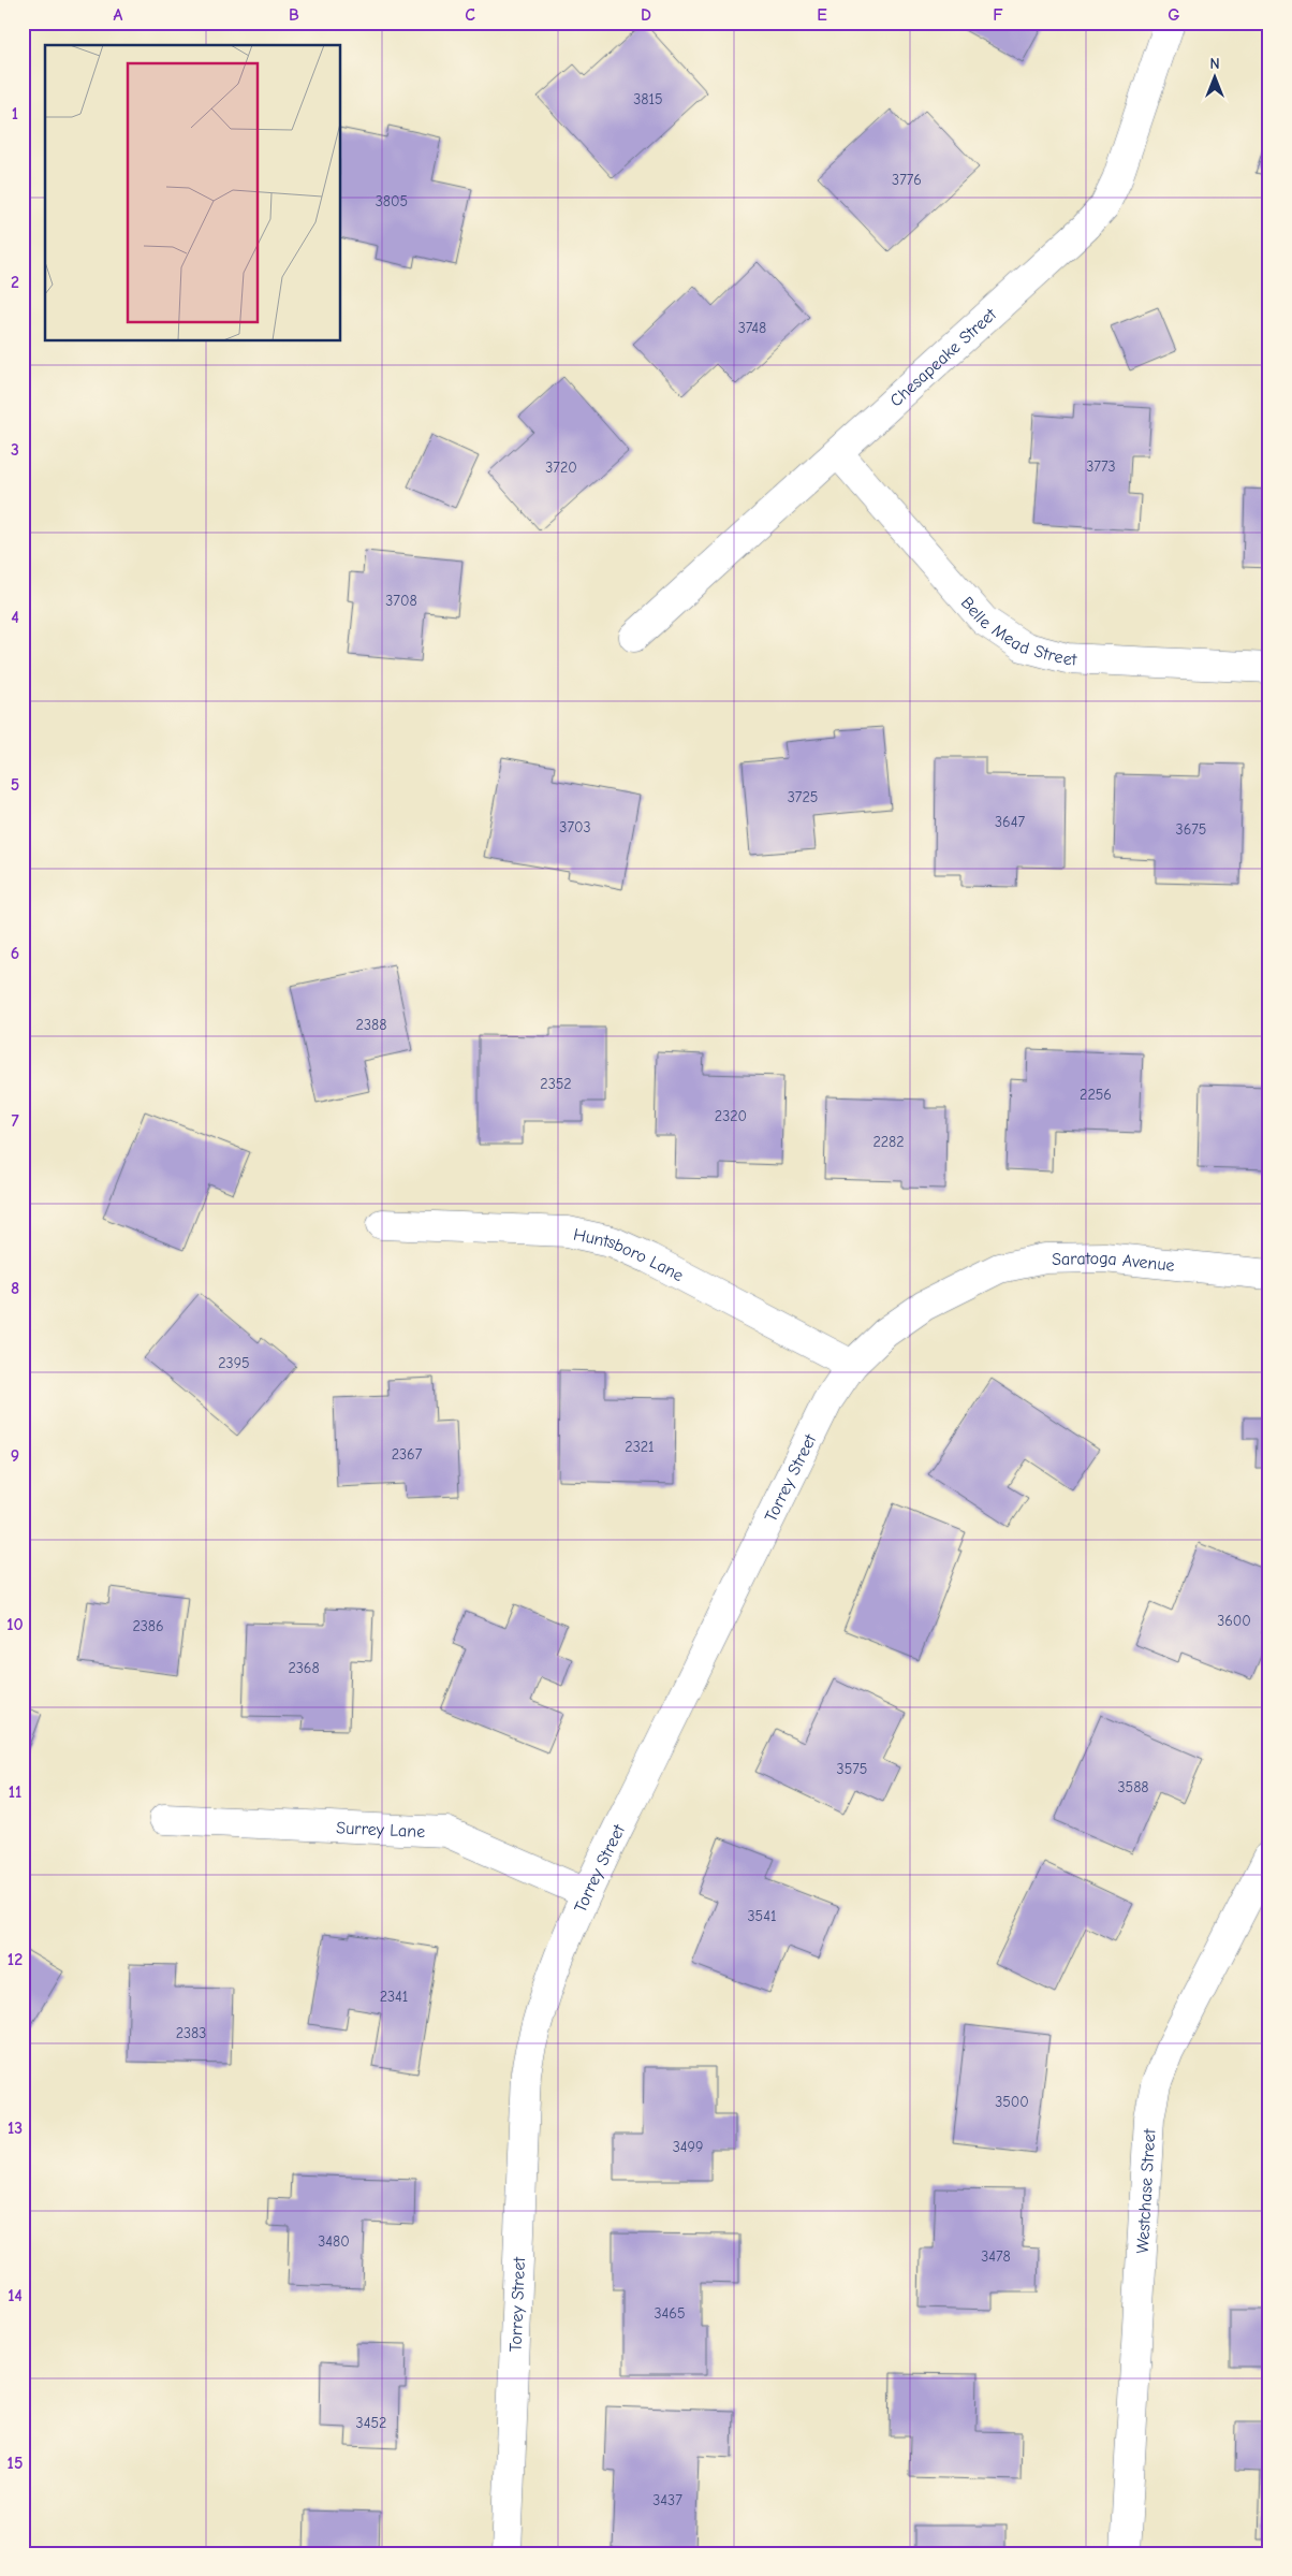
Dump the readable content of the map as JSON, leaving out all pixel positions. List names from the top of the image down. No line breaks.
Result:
{"streets":{"street":["Chesapeake Street","Belle Mead Street","Huntsboro Lane","Saratoga Avenue","Torrey Street","Surrey Lane","Westchase Street"]},"crossings":[["Chesapeake Street","Belle Mead Street"],["Huntsboro Lane","Torrey Street"],["Saratoga Avenue","Torrey Street"],["Torrey Street","Surrey Lane"]],"house_numbers":["3815","3776","3805","3748","3773","3720","3708","3725","3647","3703","3675","2388","2352","2256","2320","2282","2395","2321","2367","3600","2386","2368","3575","3588","3541","2341","2383","3500","3499","3480","3478","3465","3452","3437"],"north":"top","grid":{"columns":["A","B","C","D","E","F","G"],"rows":["1","2","3","4","5","6","7","8","9","10","11","12","13","14","15"]}}
